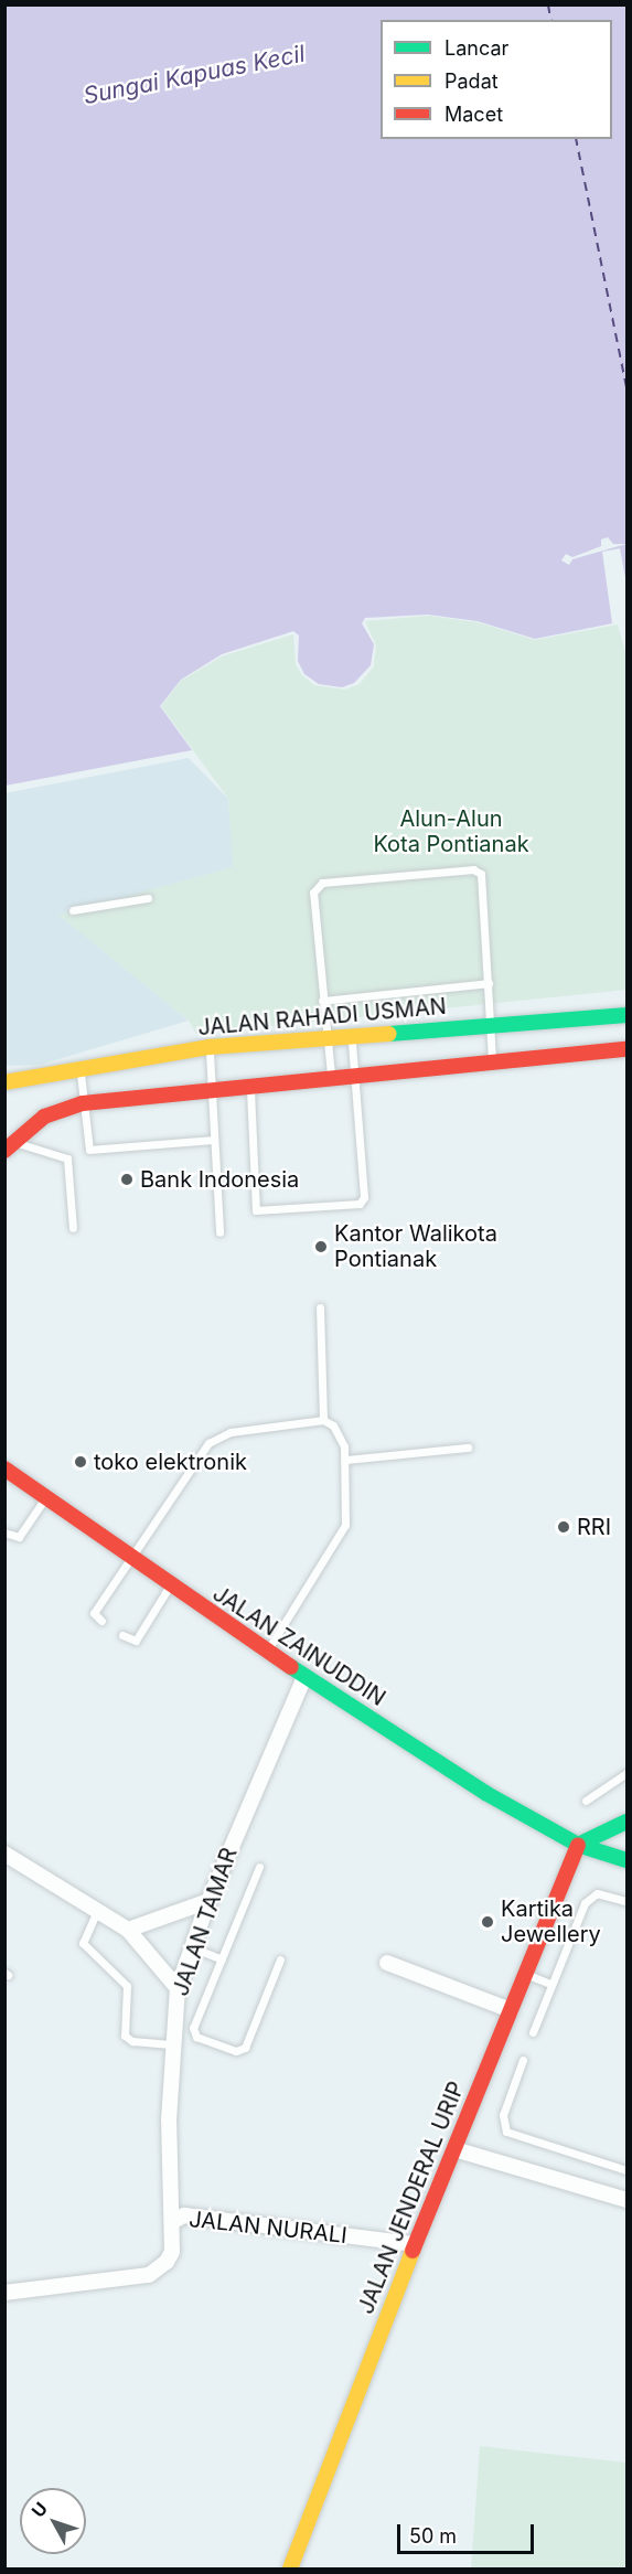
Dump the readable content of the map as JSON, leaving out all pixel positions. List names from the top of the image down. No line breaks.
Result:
{"streets":{"main road":["JALAN RAHADI USMAN","JALAN ZAINUDDIN","JALAN JENDERAL URIP"],"street":["JALAN TAMAR","JALAN NURALI"]},"crossings":[["JALAN ZAINUDDIN","JALAN TAMAR"],["JALAN ZAINUDDIN","JALAN JENDERAL URIP"],["JALAN TAMAR","JALAN NURALI"],["JALAN JENDERAL URIP","JALAN NURALI"]],"water":["Sungai Kapuas Kecil"],"parks":["Alun-Alun Kota Pontianak"],"places":["Bank Indonesia","Kantor Walikota Pontianak","toko elektronik","RRI","Kartika Jewellery"],"legend":["Lancar","Padat","Macet"],"scale_bar":"50 m","north":"top left"}
